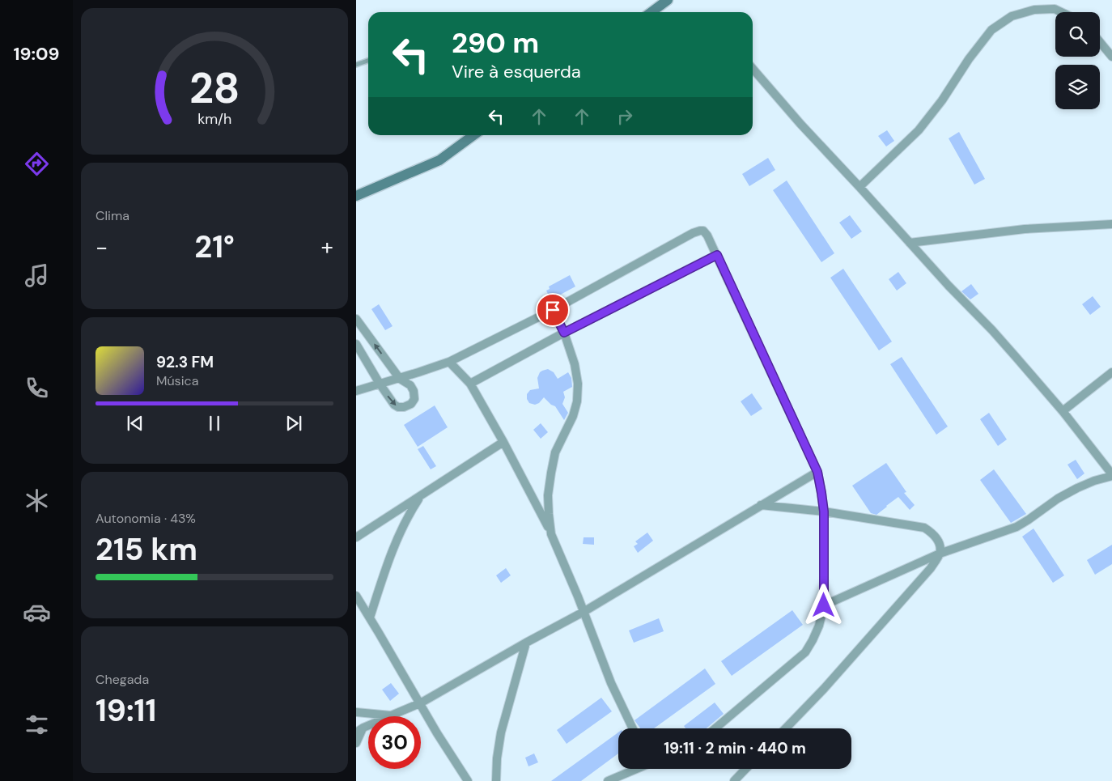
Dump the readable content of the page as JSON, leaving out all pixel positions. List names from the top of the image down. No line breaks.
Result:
{"page":{"tabs":"19:09","turn":["290 m","Vire à esquerda"],"tile":["Clima",["Autonomia · 43%","215 km"],["Chegada","19:11"]],"heat":["−","21°","+"],"song":["92.3 FM","Música"],"limit":"30","trip":"19:11 · 2 min · 440 m","gauge":["28","km/h"]}}
